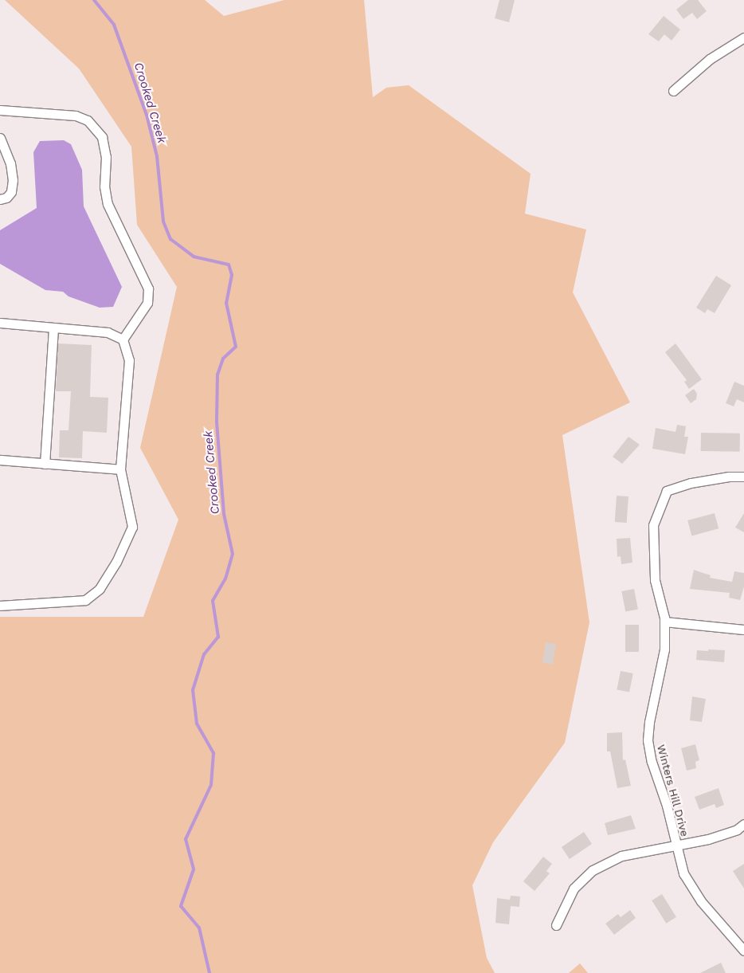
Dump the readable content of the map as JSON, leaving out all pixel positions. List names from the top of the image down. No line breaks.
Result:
{"streets":{"street":["Winters Hill Drive"]},"water":["Crooked Creek"]}
